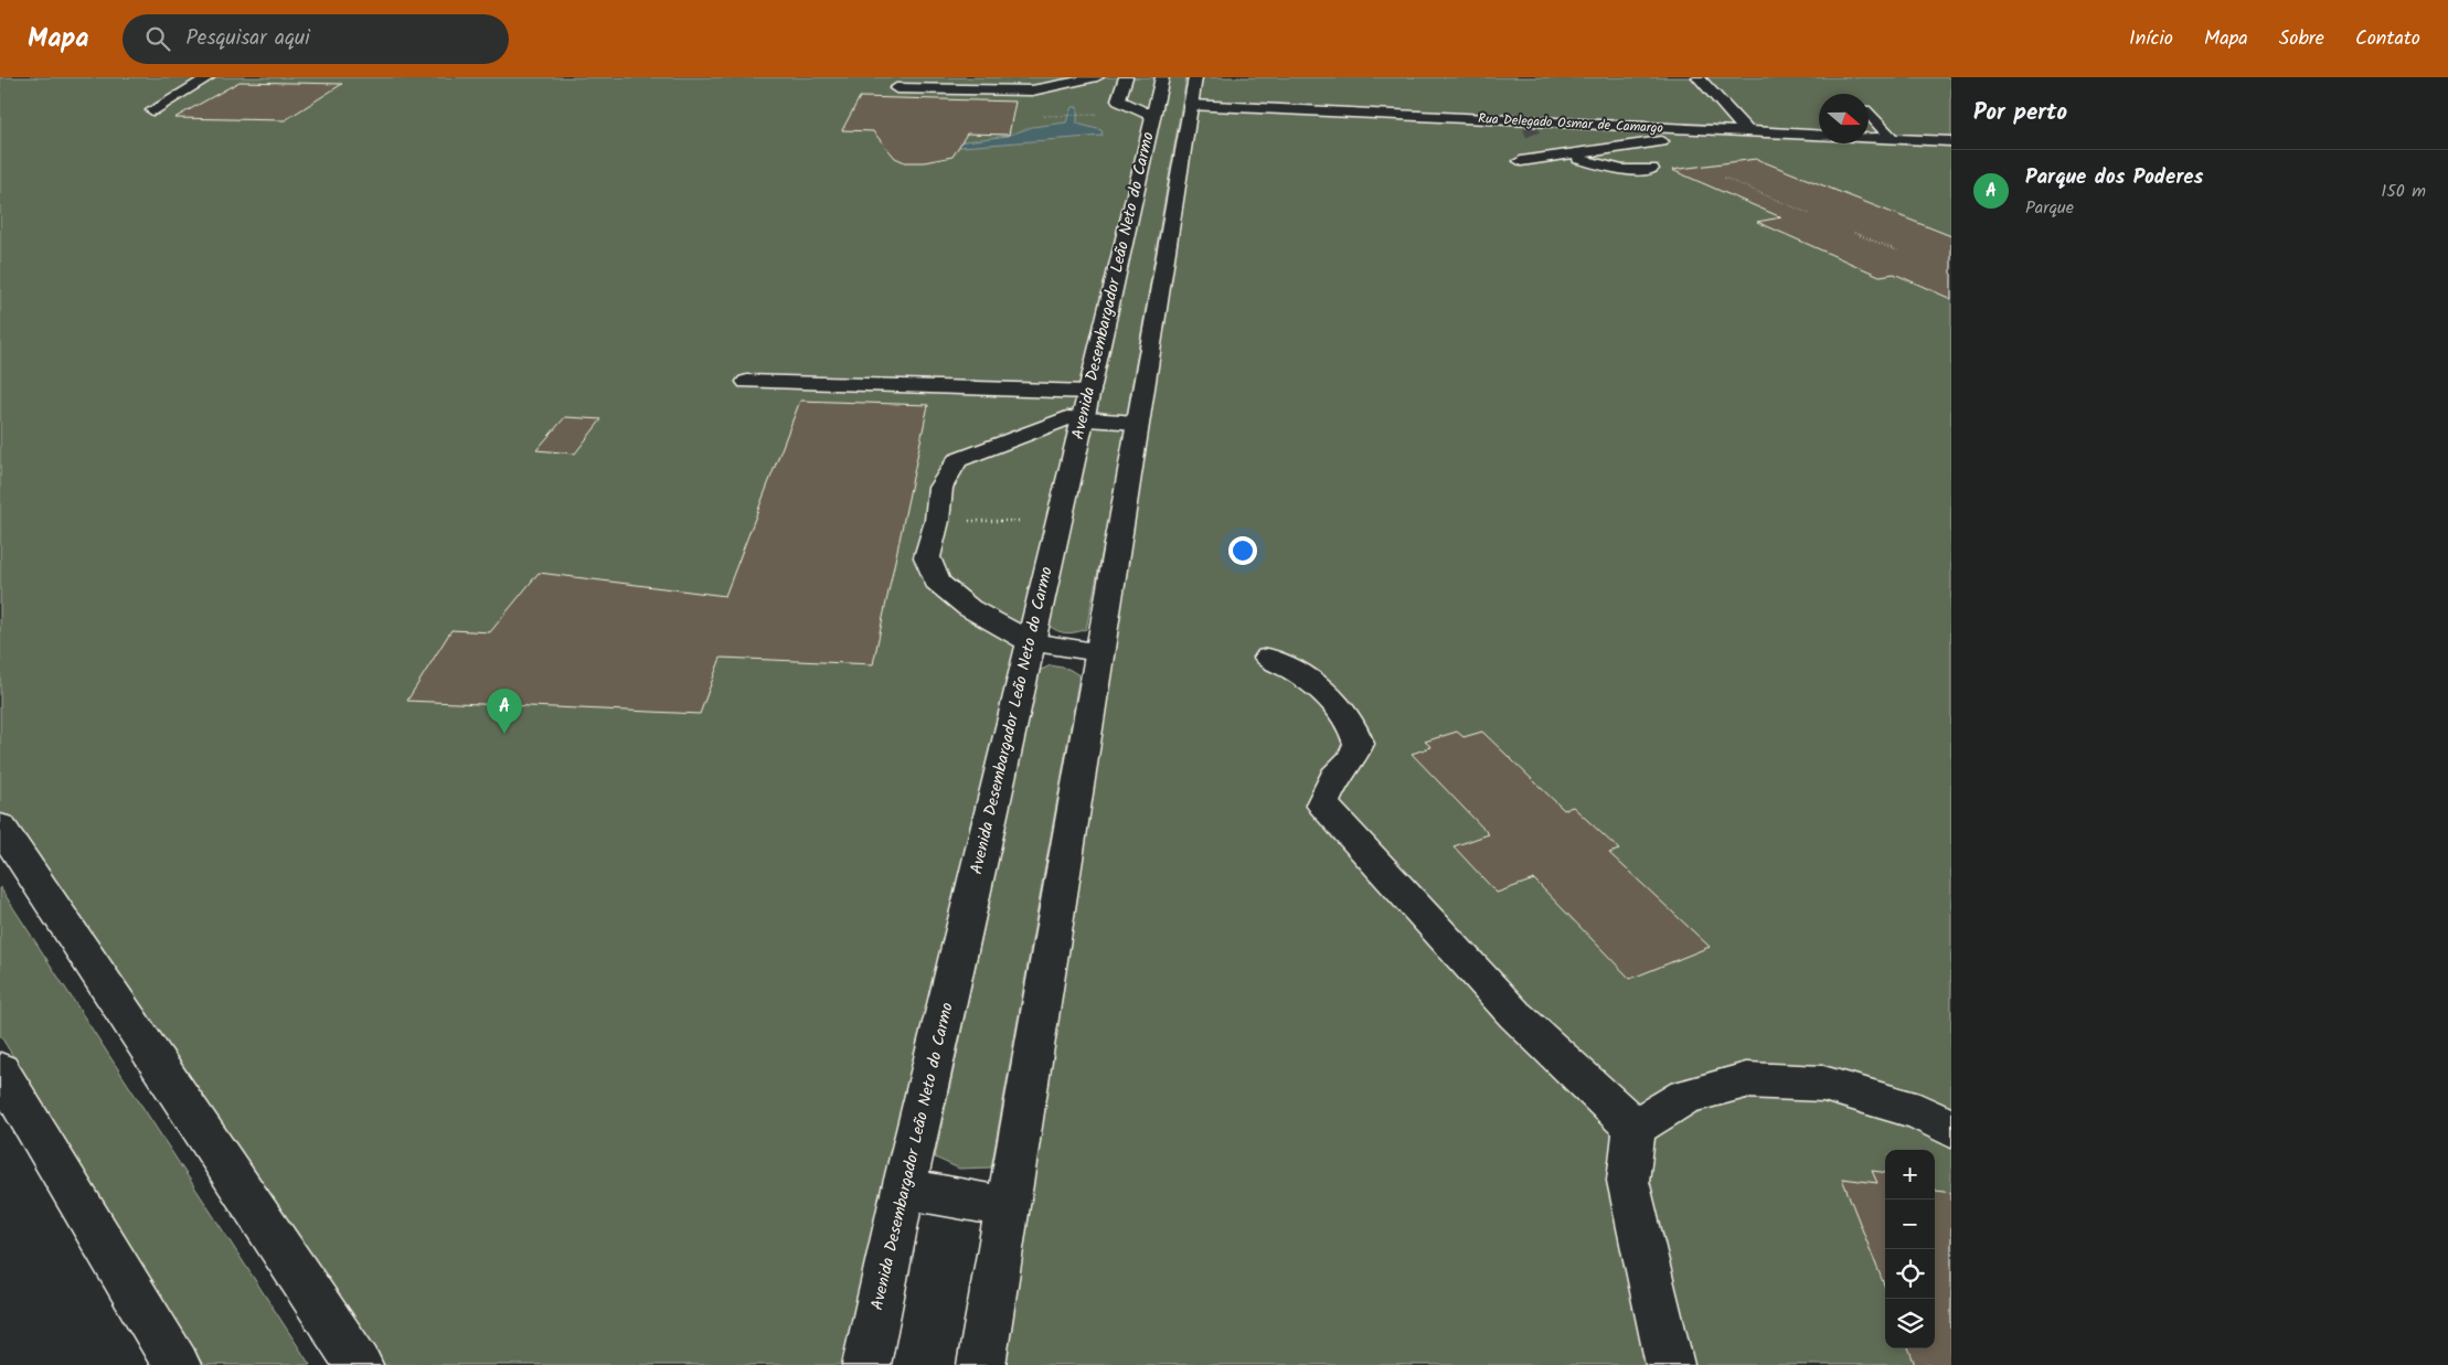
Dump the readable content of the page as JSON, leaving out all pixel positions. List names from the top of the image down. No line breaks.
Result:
{"streets":{"main road":["Rua Delegado Osmar de Camargo","Avenida Desembargador Leão Neto do Carmo"]},"north":"right","page":{"header":"Mapa","search":"Pesquisar aqui","nav":["Início","Mapa","Sobre","Contato"],"heading":"Por perto","list":[{"mark":"A","name":"Parque dos Poderes","note":"Parque","value":"150 m"}],"pins":"A","map_buttons":["+","−"]}}
